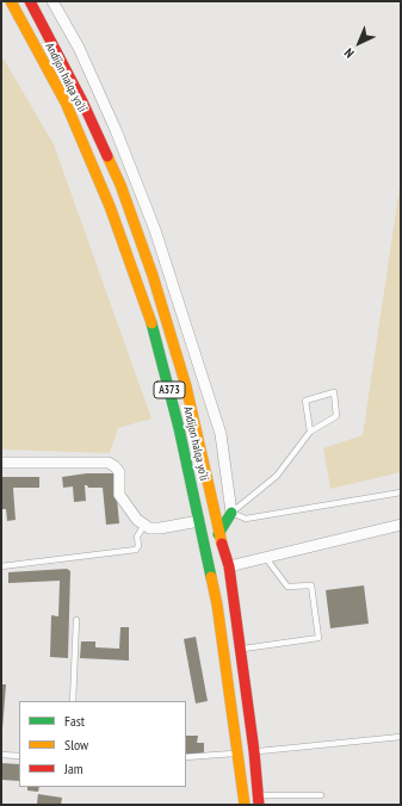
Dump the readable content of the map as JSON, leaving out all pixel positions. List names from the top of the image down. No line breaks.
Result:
{"streets":{"highway":["Andijon halqa yo‘li","A373"]},"legend":["Fast","Slow","Jam"],"north":"bottom left"}
